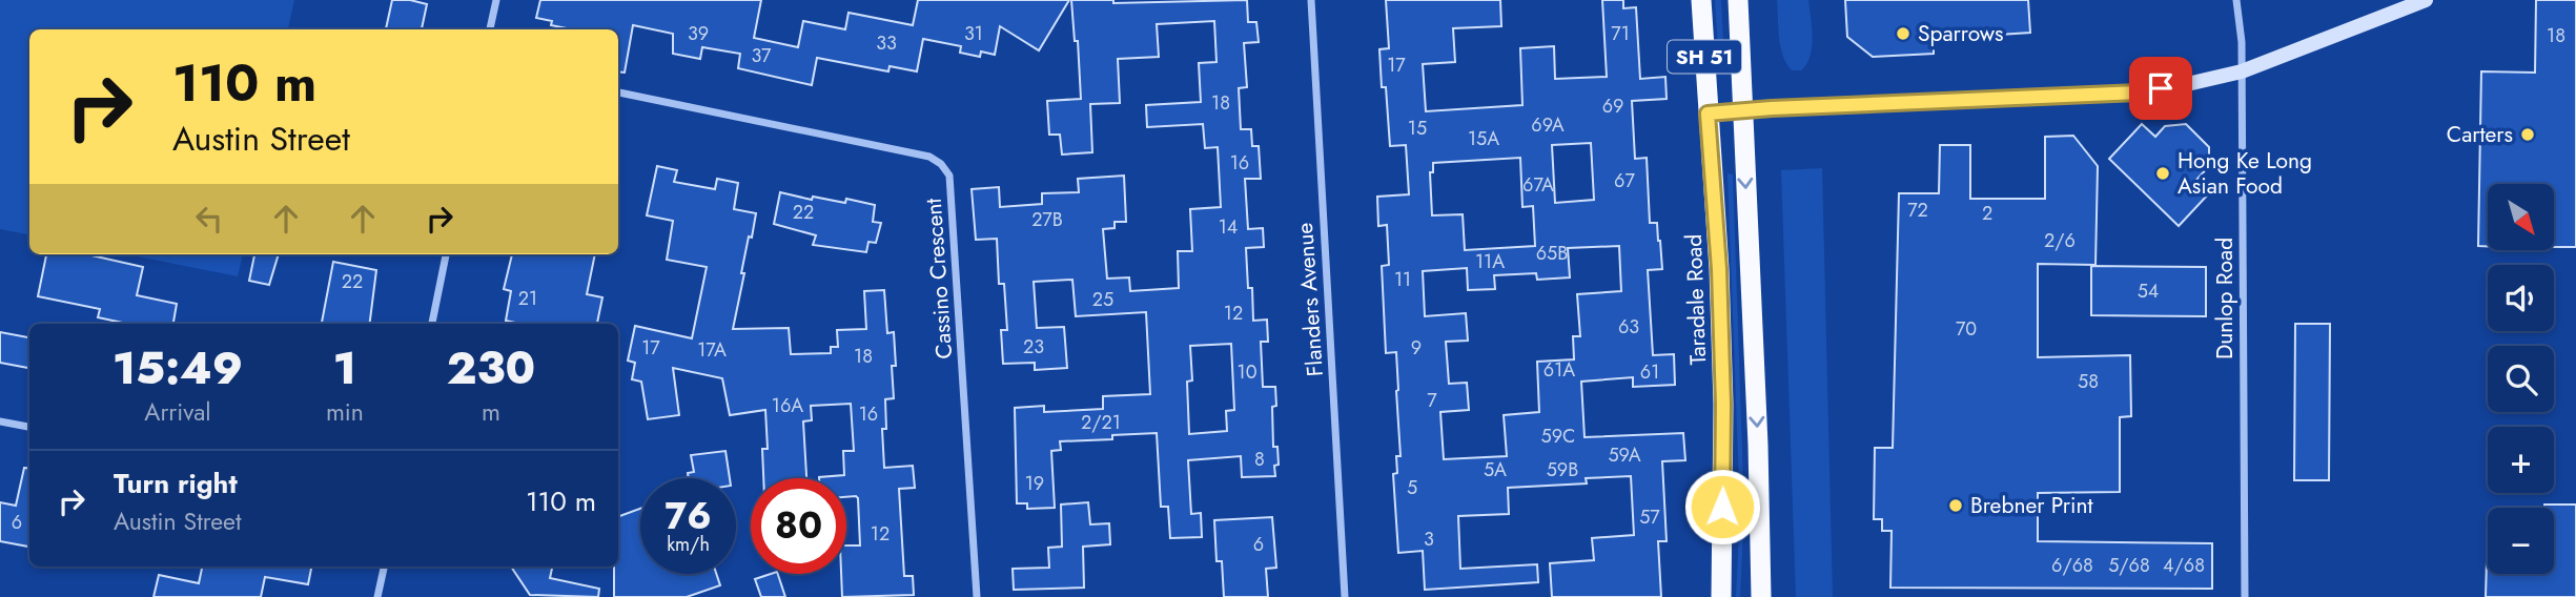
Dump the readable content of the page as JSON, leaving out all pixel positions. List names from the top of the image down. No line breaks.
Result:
{"streets":{"highway":["SH 51","Taradale Road"],"street":["Cassino Crescent","Dunlop Road","Flanders Avenue"]},"places":["Sparrows","Carters","Hong Ke Long Asian Food","Brebner Print"],"house_numbers":["39","31","71","18","33","37","17","18","69","69A","15","15A","16","67","67A","72","22","2","27B","14","2/6","65B","11A","11","22","54","21","25","12","63","70","23","17","9","17A","18","61A","10","61","58","7","16A","16","2/21","59C","59A","8","5A","59B","19","5","57","6","12","3","6","6/68","5/68","4/68"],"north":"bottom right","page":{"turn":["110 m","Austin Street"],"map_buttons":["+","−"],"eta":["15:49","Arrival","1","min","230","m"],"list":[{"name":"Turn right","note":"Austin Street","value":"110 m"}],"speed":"76 km/h","limit":"80"}}
